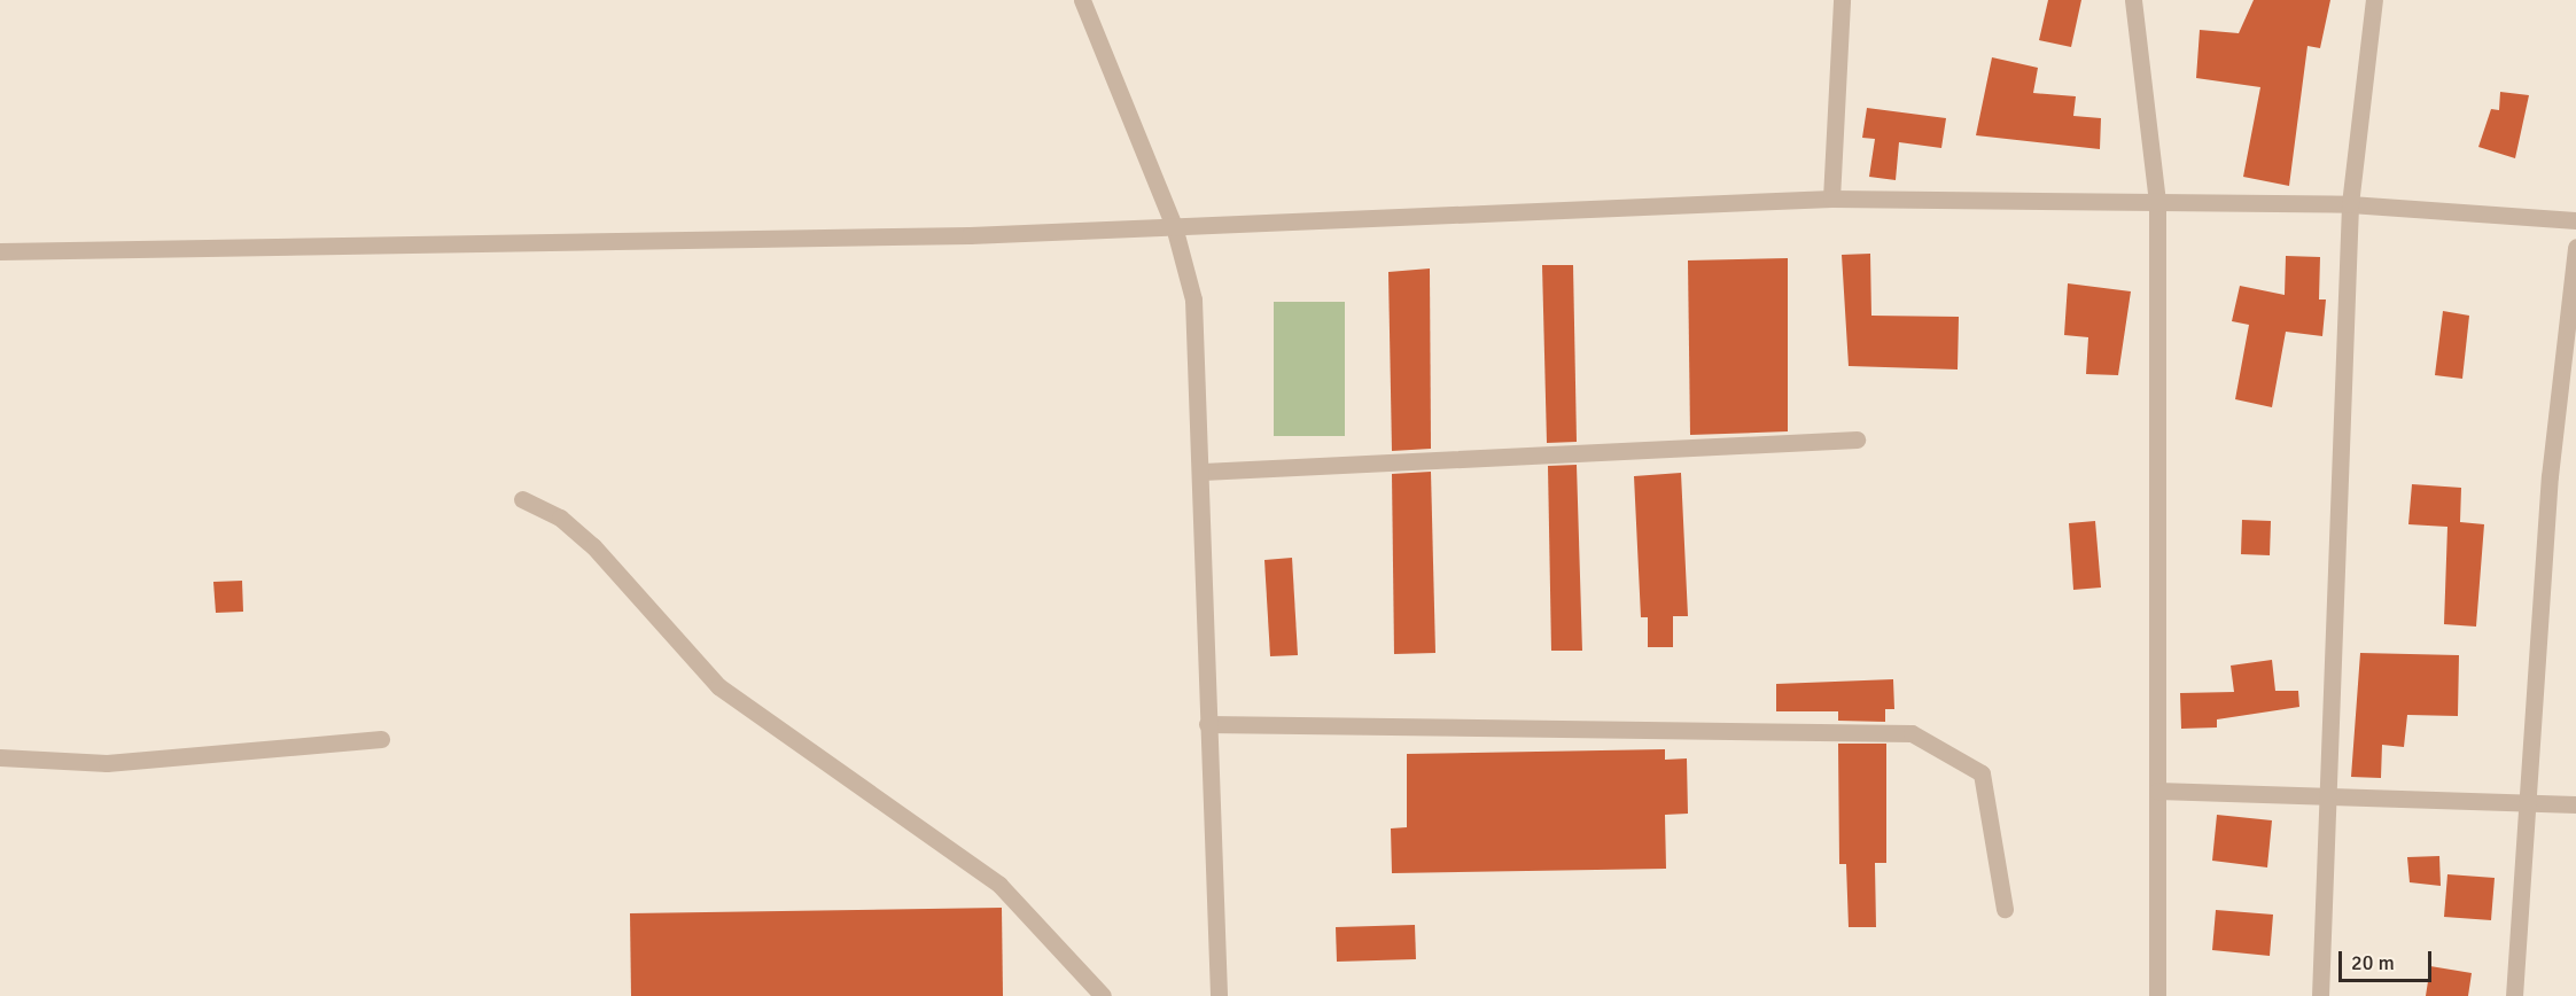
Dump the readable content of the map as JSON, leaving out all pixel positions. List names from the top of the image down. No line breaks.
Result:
{"scale_bar":"20 m"}
